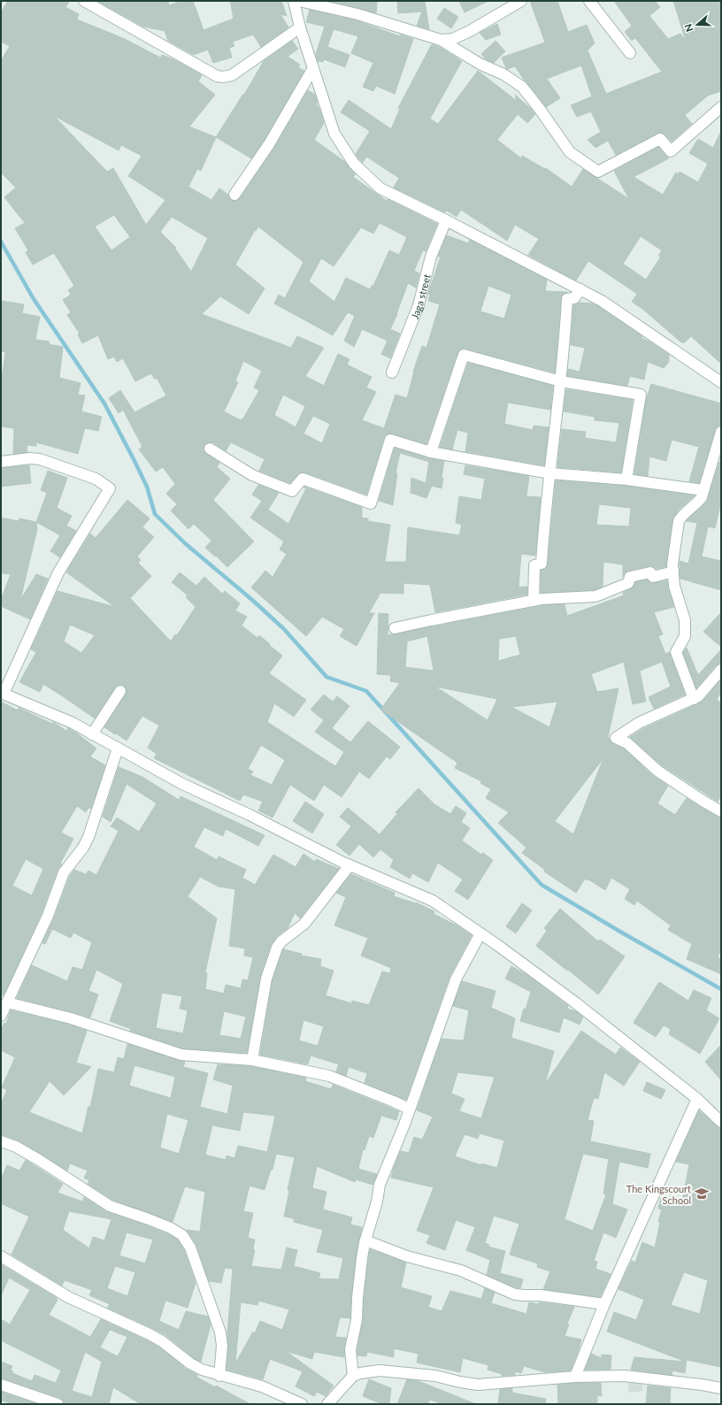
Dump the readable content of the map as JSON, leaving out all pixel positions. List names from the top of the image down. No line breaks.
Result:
{"streets":{"street":["Jaga street"]},"places":{"school or university":["The Kingscourt School"]},"north":"left"}
